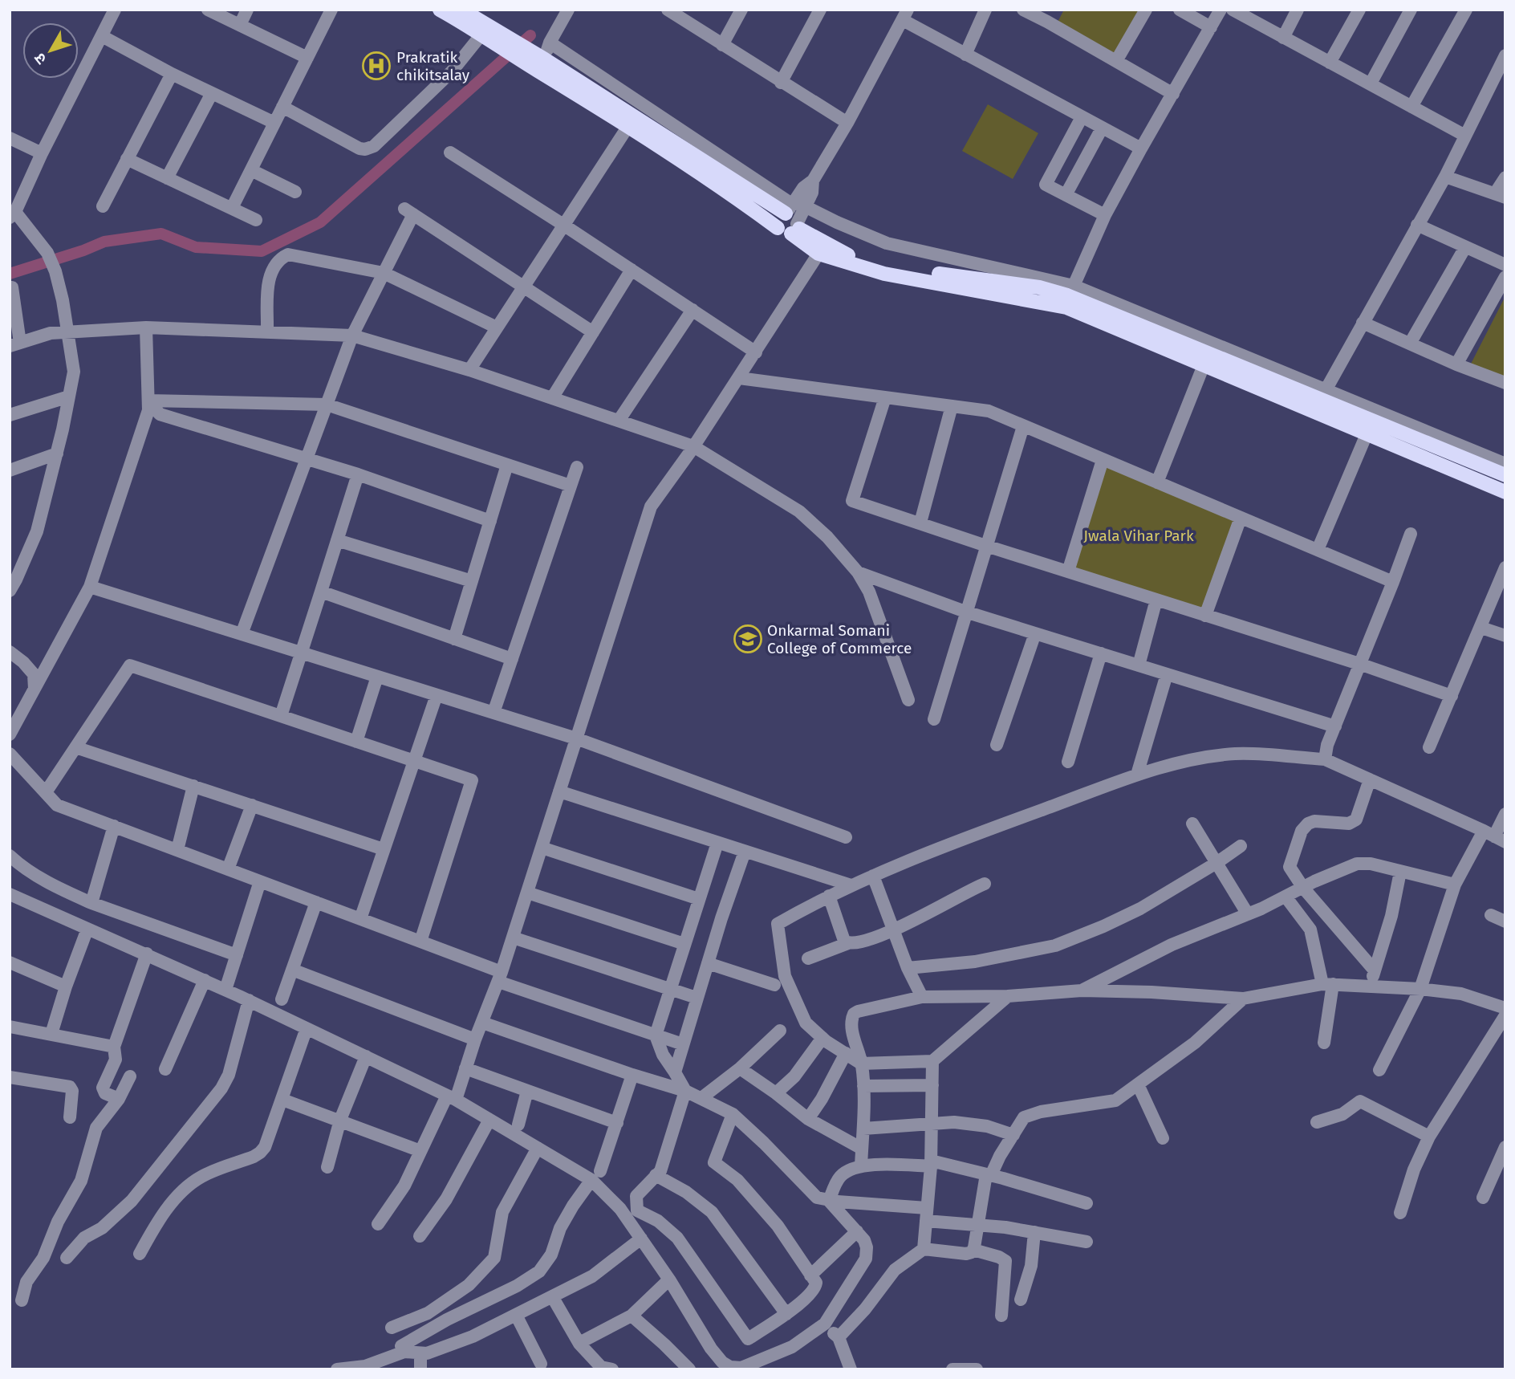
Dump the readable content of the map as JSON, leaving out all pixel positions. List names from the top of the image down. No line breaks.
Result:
{"parks":["Jwala Vihar Park"],"places":{"hospital":["Prakratik chikitsalay"],"school or university":["Onkarmal Somani College of Commerce"]},"north":"bottom left"}
